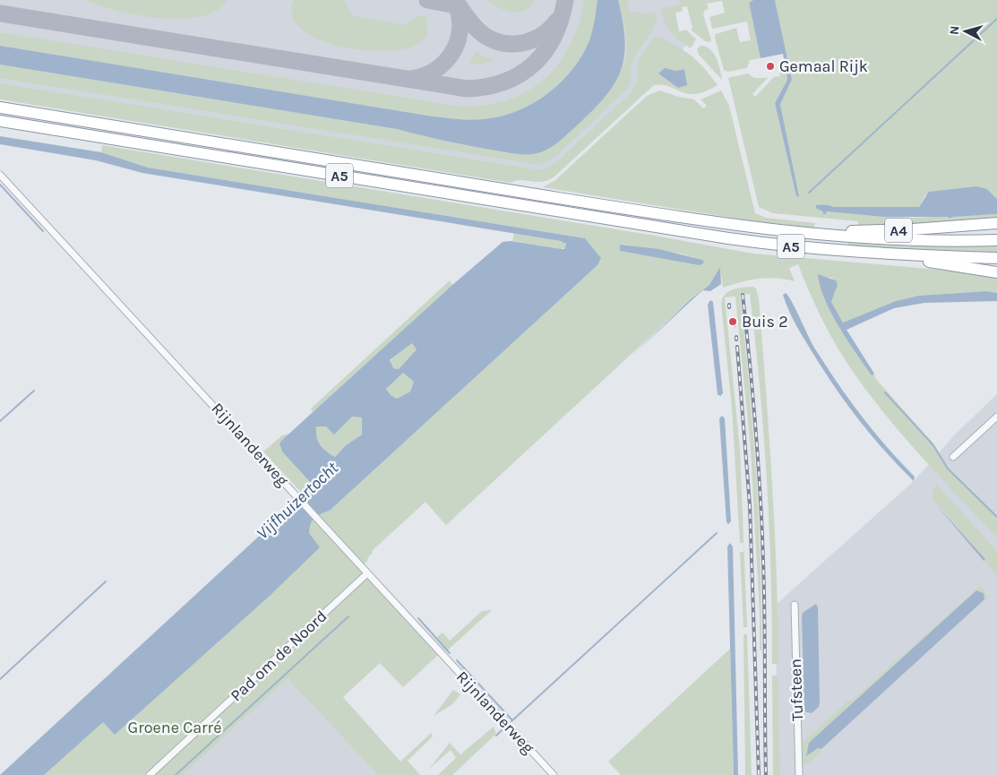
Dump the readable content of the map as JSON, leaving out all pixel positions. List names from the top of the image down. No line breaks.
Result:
{"streets":{"highway":["A5","A4"],"street":["Rijnlanderweg","Pad om de Noord","Tufsteen"]},"crossings":[["A5","A4"],["Rijnlanderweg","Pad om de Noord"]],"water":["Vijfhuizertocht"],"parks":["Groene Carré"],"places":["Gemaal Rijk","Buis 2"],"north":"left"}
